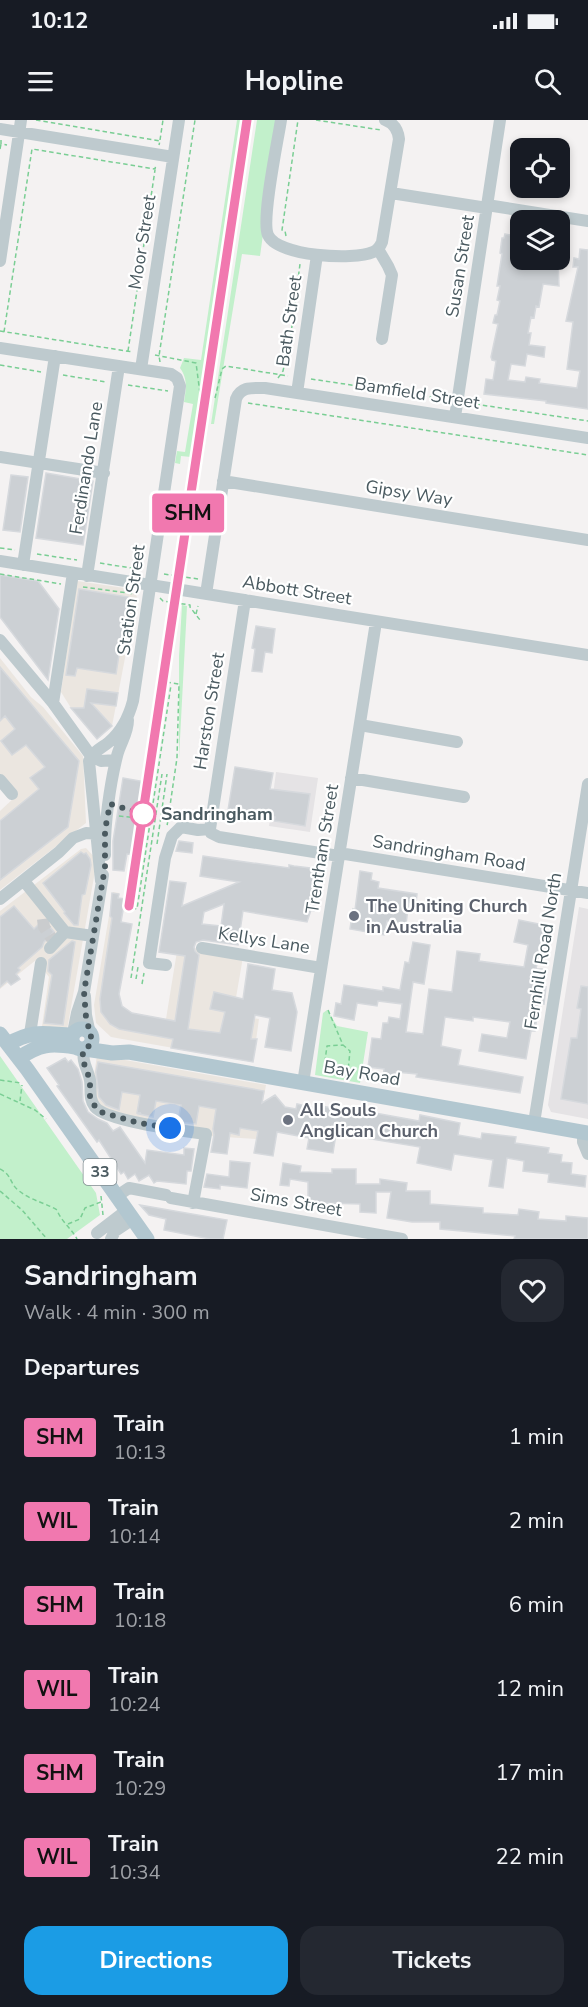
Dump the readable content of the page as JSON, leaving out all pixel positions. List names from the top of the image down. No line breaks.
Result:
{"streets":{"main road":["Bay Road","33"],"street":["Moor Street","Susan Street","Bath Street","Bamfield Street","Ferdinando Lane","Gipsy Way","Abbott Street","Station Street","Harston Street","Trentham Street","Sandringham Road","Kellys Lane","Fernhill Road North","Sims Street"]},"crossings":[["Moor Street","Station Street"],["Susan Street","Bamfield Street"],["Bath Street","Bamfield Street"],["Bamfield Street","Gipsy Way"],["Ferdinando Lane","Abbott Street"],["Abbott Street","Station Street"],["Abbott Street","Harston Street"],["Abbott Street","Trentham Street"],["Station Street","Bay Road"],["Station Street","Sims Street"],["Harston Street","Sandringham Road"],["Trentham Street","Sandringham Road"],["Trentham Street","Kellys Lane"],["Trentham Street","Bay Road"],["Sandringham Road","Fernhill Road North"],["Fernhill Road North","Bay Road"],["Bay Road","33"],["33","Sims Street"]],"places":["Sandringham","The Uniting Church in Australia","All Souls Anglican Church"],"page":{"status":"10:12","header":"Hopline","on_map":"SHM","heading":[["Sandringham","Walk · 4 min · 300 m"],"Departures"],"list":[{"mark":"SHM","name":"Train","note":"10:13","value":"1 min"},{"mark":"WIL","name":"Train","note":"10:14","value":"2 min"},{"mark":"SHM","name":"Train","note":"10:18","value":"6 min"},{"mark":"WIL","name":"Train","note":"10:24","value":"12 min"},{"mark":"SHM","name":"Train","note":"10:29","value":"17 min"},{"mark":"WIL","name":"Train","note":"10:34","value":"22 min"}],"buttons":["Directions","Tickets"]}}
